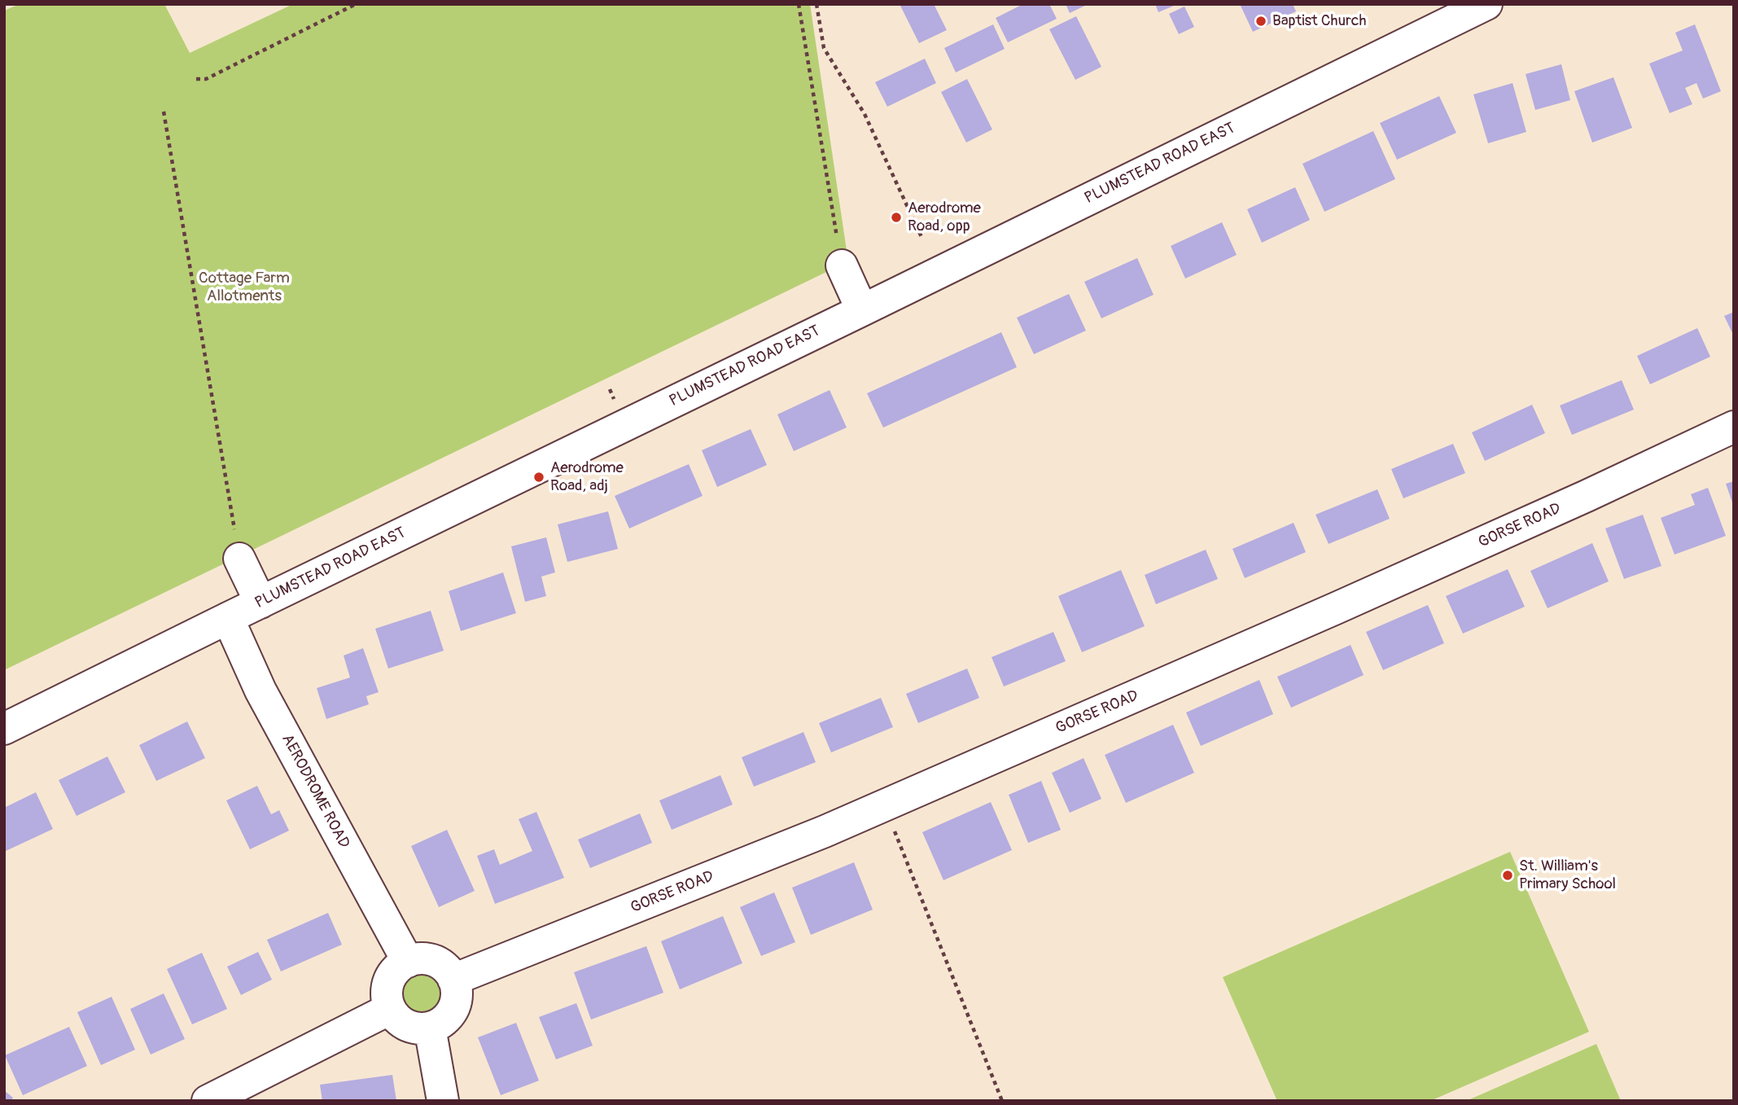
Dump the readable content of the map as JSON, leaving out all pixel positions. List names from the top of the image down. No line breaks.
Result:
{"streets":{"street":["PLUMSTEAD ROAD EAST","GORSE ROAD","AERODROME ROAD"]},"crossings":[["PLUMSTEAD ROAD EAST","AERODROME ROAD"],["GORSE ROAD","AERODROME ROAD"]],"parks":["Cottage Farm Allotments"],"places":["Baptist Church","Aerodrome Road, opp","Aerodrome Road, adj","St. William's Primary School"]}
